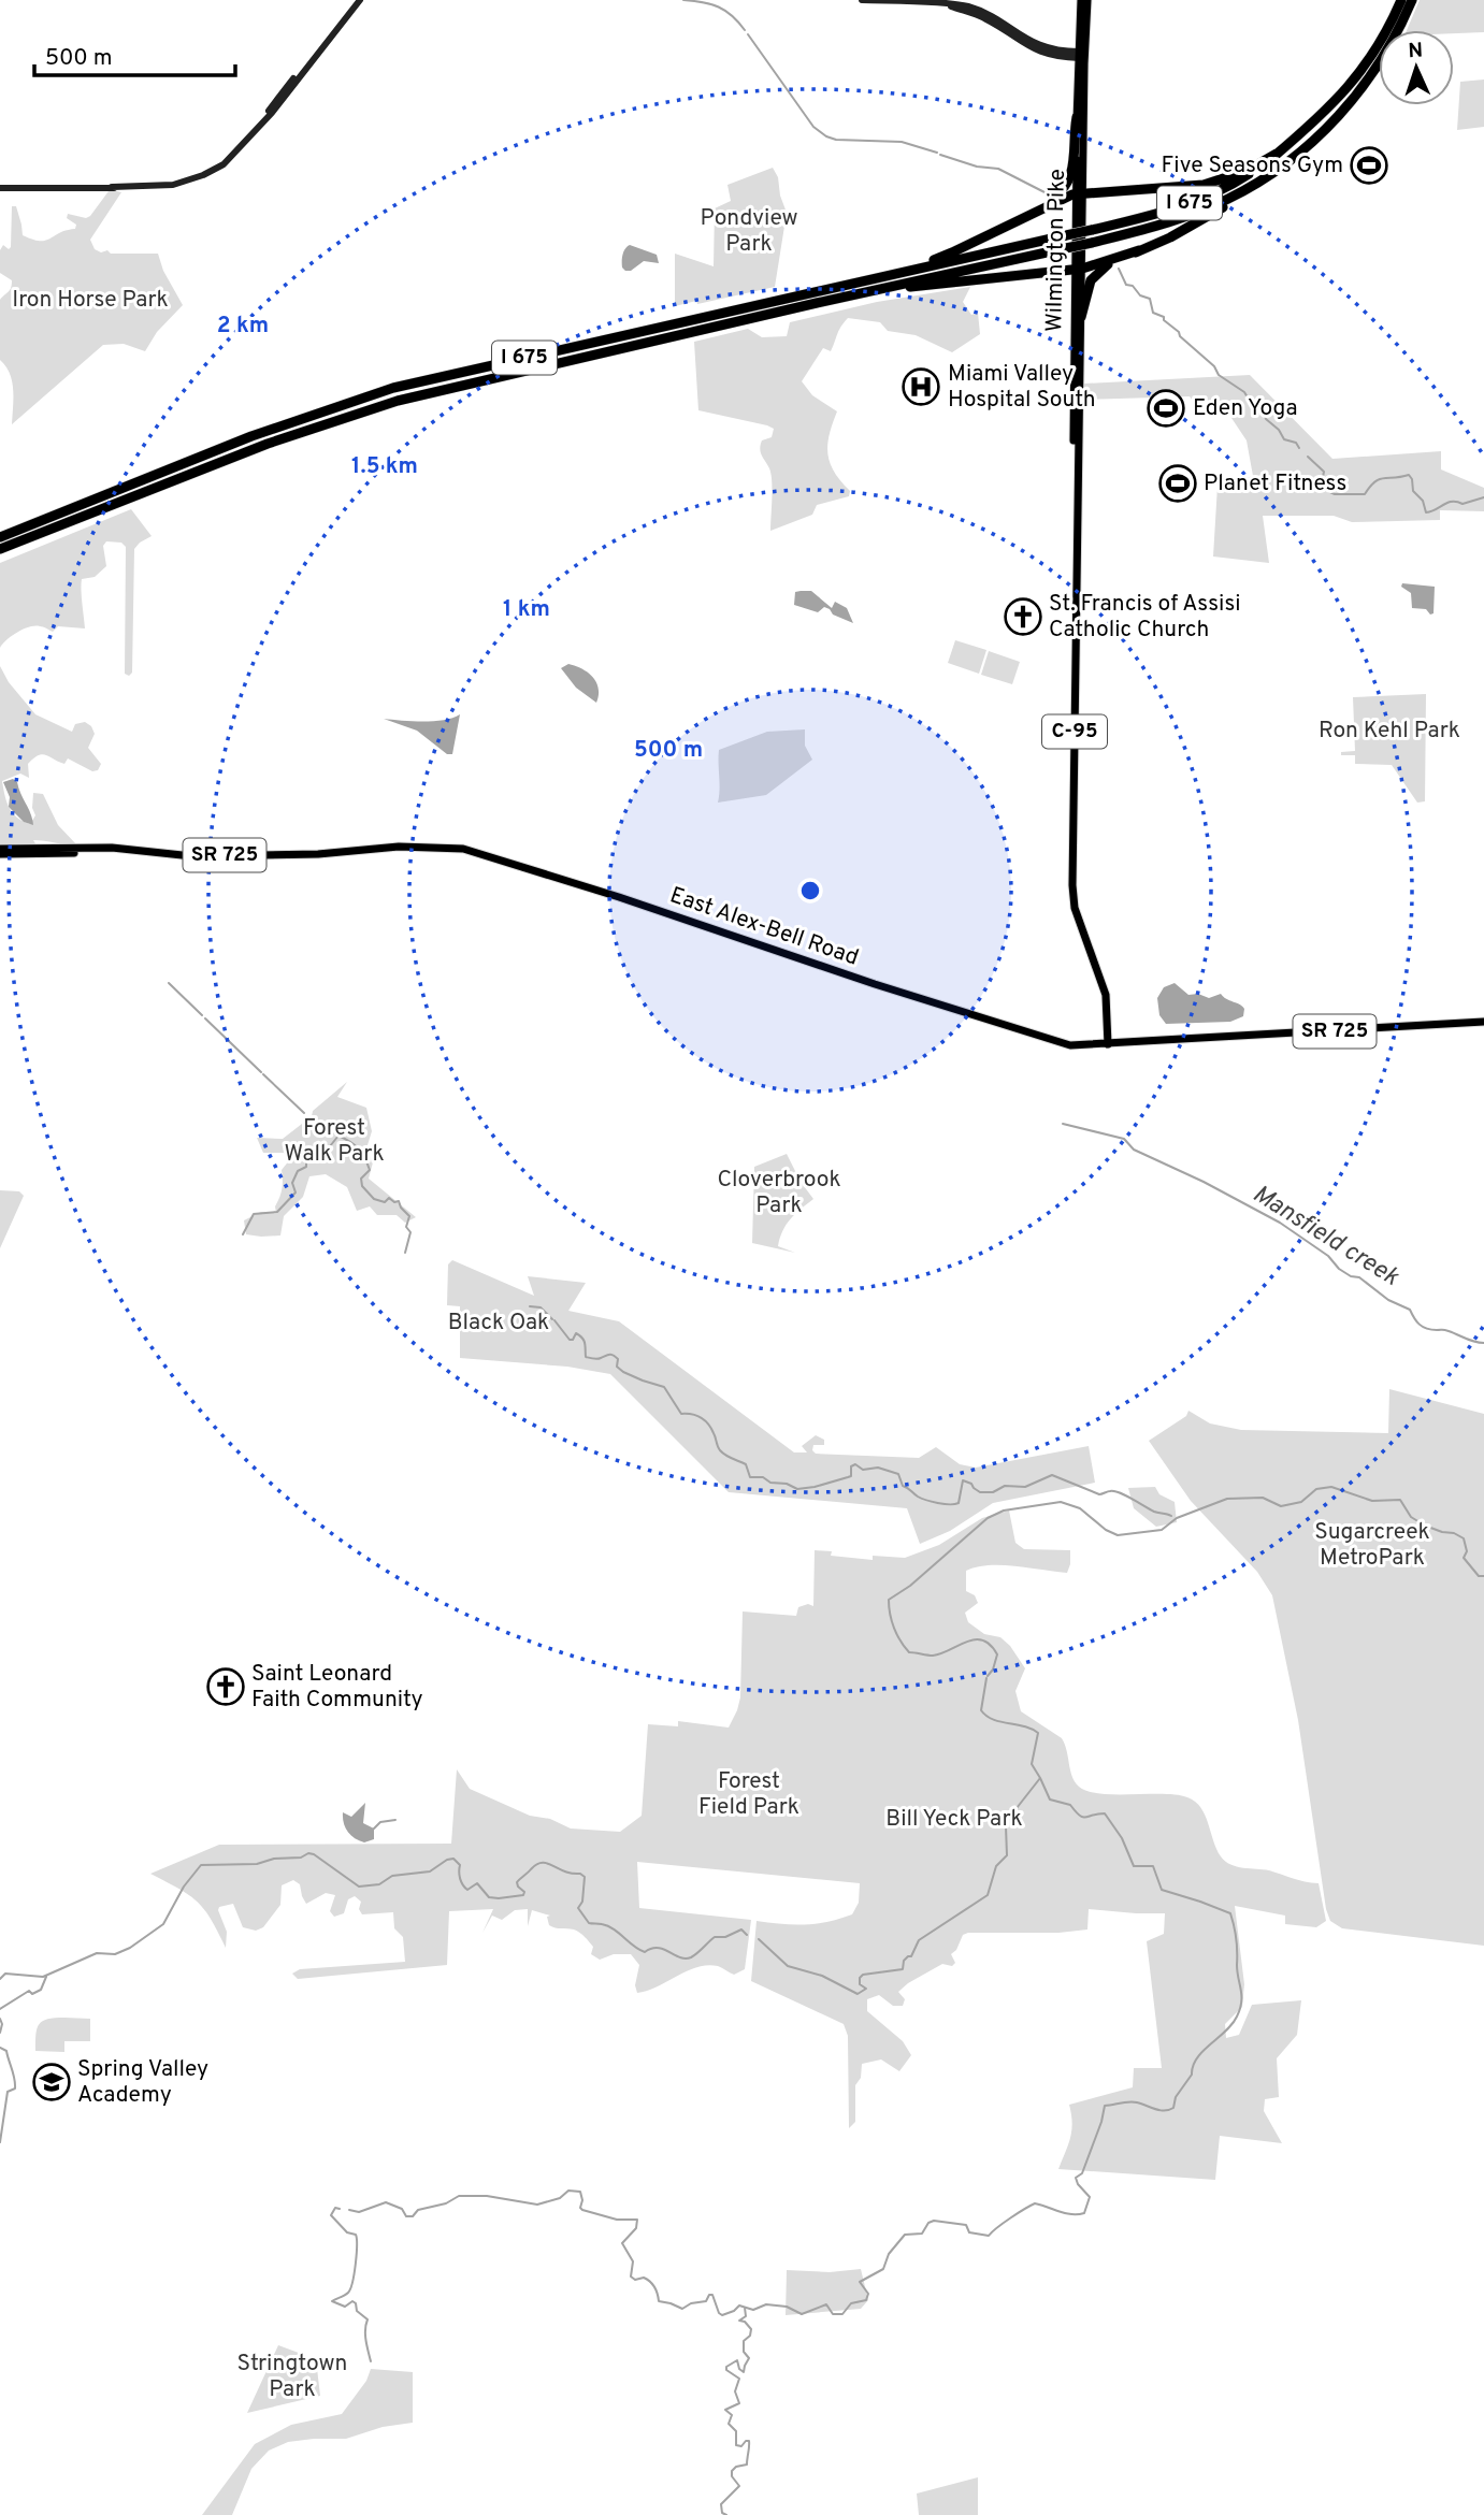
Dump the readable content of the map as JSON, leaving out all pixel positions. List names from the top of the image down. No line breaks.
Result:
{"streets":{"highway":["I 675"],"main road":["Wilmington Pike","C-95","SR 725","East Alex-Bell Road"]},"crossings":[["Wilmington Pike","SR 725"],["Wilmington Pike","East Alex-Bell Road"],["SR 725","East Alex-Bell Road"]],"water":["Mansfield creek"],"parks":["Pondview Park","Iron Horse Park","Ron Kehl Park","Forest Walk Park","Cloverbrook Park","Black Oak","Sugarcreek MetroPark","Forest Field Park","Bill Yeck Park","Stringtown Park"],"places":{"sports":["Five Seasons Gym","Eden Yoga","Planet Fitness"],"hospital":["Miami Valley Hospital South"],"church":["St. Francis of Assisi Catholic Church","Saint Leonard Faith Community"],"school or university":["Spring Valley Academy"]},"scale_bar":"500 m","north":"top","rings":["2 km","1.5 km","1 km","500 m"]}
